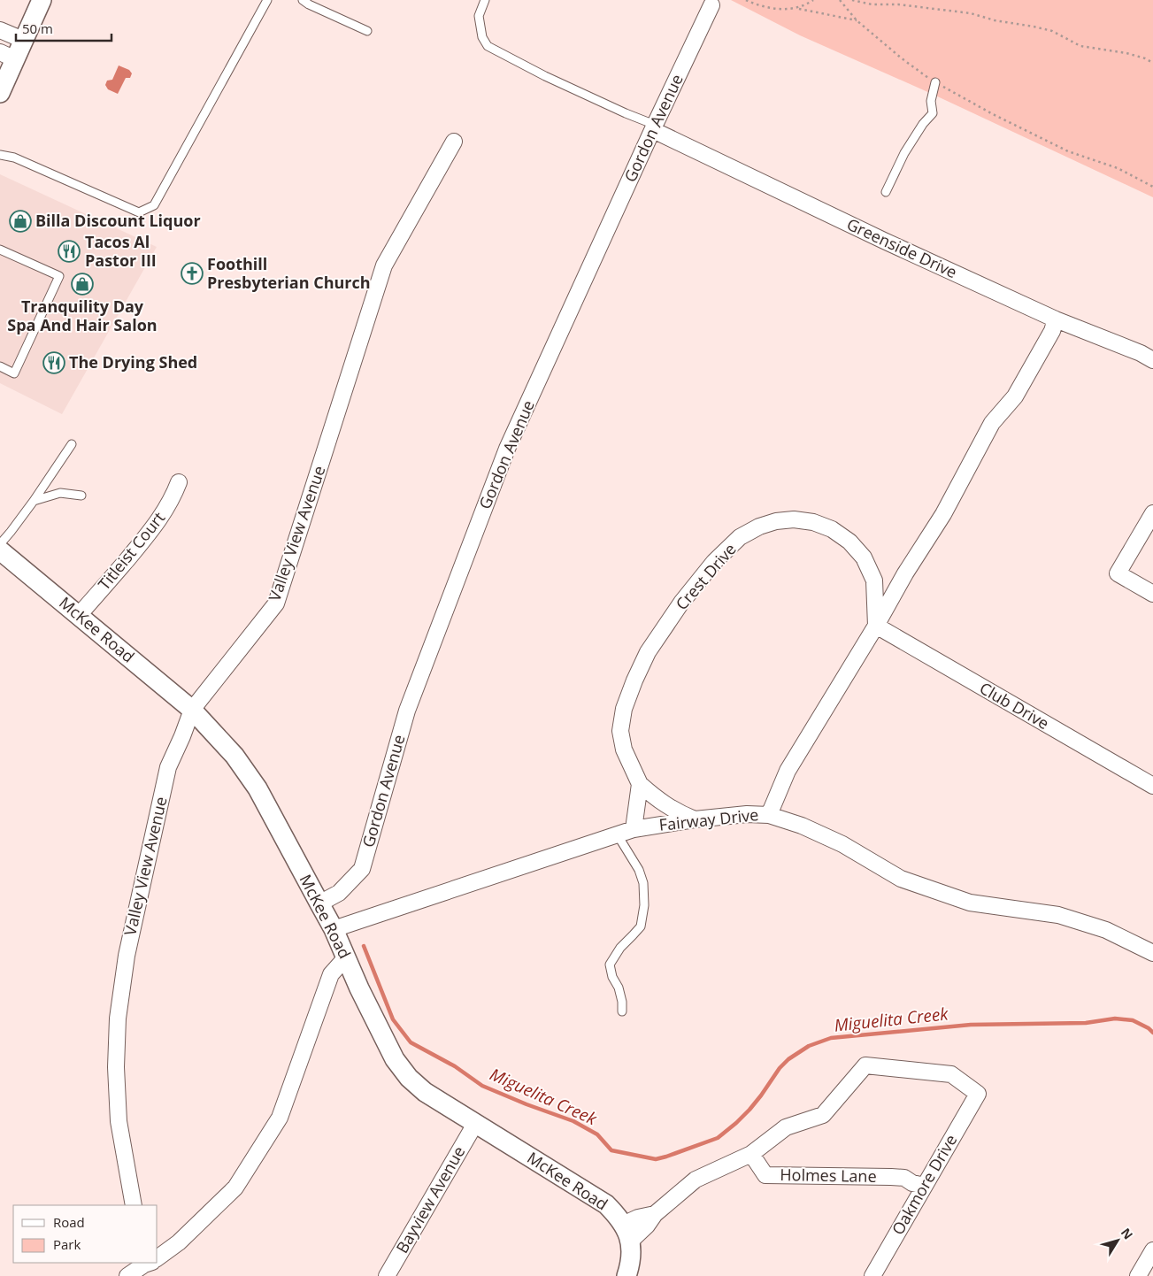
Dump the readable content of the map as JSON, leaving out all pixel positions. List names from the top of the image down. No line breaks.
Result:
{"streets":{"street":["Gordon Avenue","Greenside Drive","Valley View Avenue","Titleist Court","Crest Drive","McKee Road","Club Drive","Fairway Drive","Holmes Lane","Oakmore Drive","Bayview Avenue"]},"crossings":[["Gordon Avenue","Greenside Drive"],["Gordon Avenue","McKee Road"],["Valley View Avenue","McKee Road"],["Titleist Court","McKee Road"],["Crest Drive","Club Drive"],["Crest Drive","Fairway Drive"],["McKee Road","Fairway Drive"],["McKee Road","Bayview Avenue"],["Holmes Lane","Oakmore Drive"]],"water":["Miguelita Creek"],"places":{"shop":["Billa Discount Liquor","Tranquility Day Spa And Hair Salon"],"restaurant":["Tacos Al Pastor III","The Drying Shed"],"church":["Foothill Presbyterian Church"]},"legend":["Road","Park"],"scale_bar":"50 m","north":"top right"}
